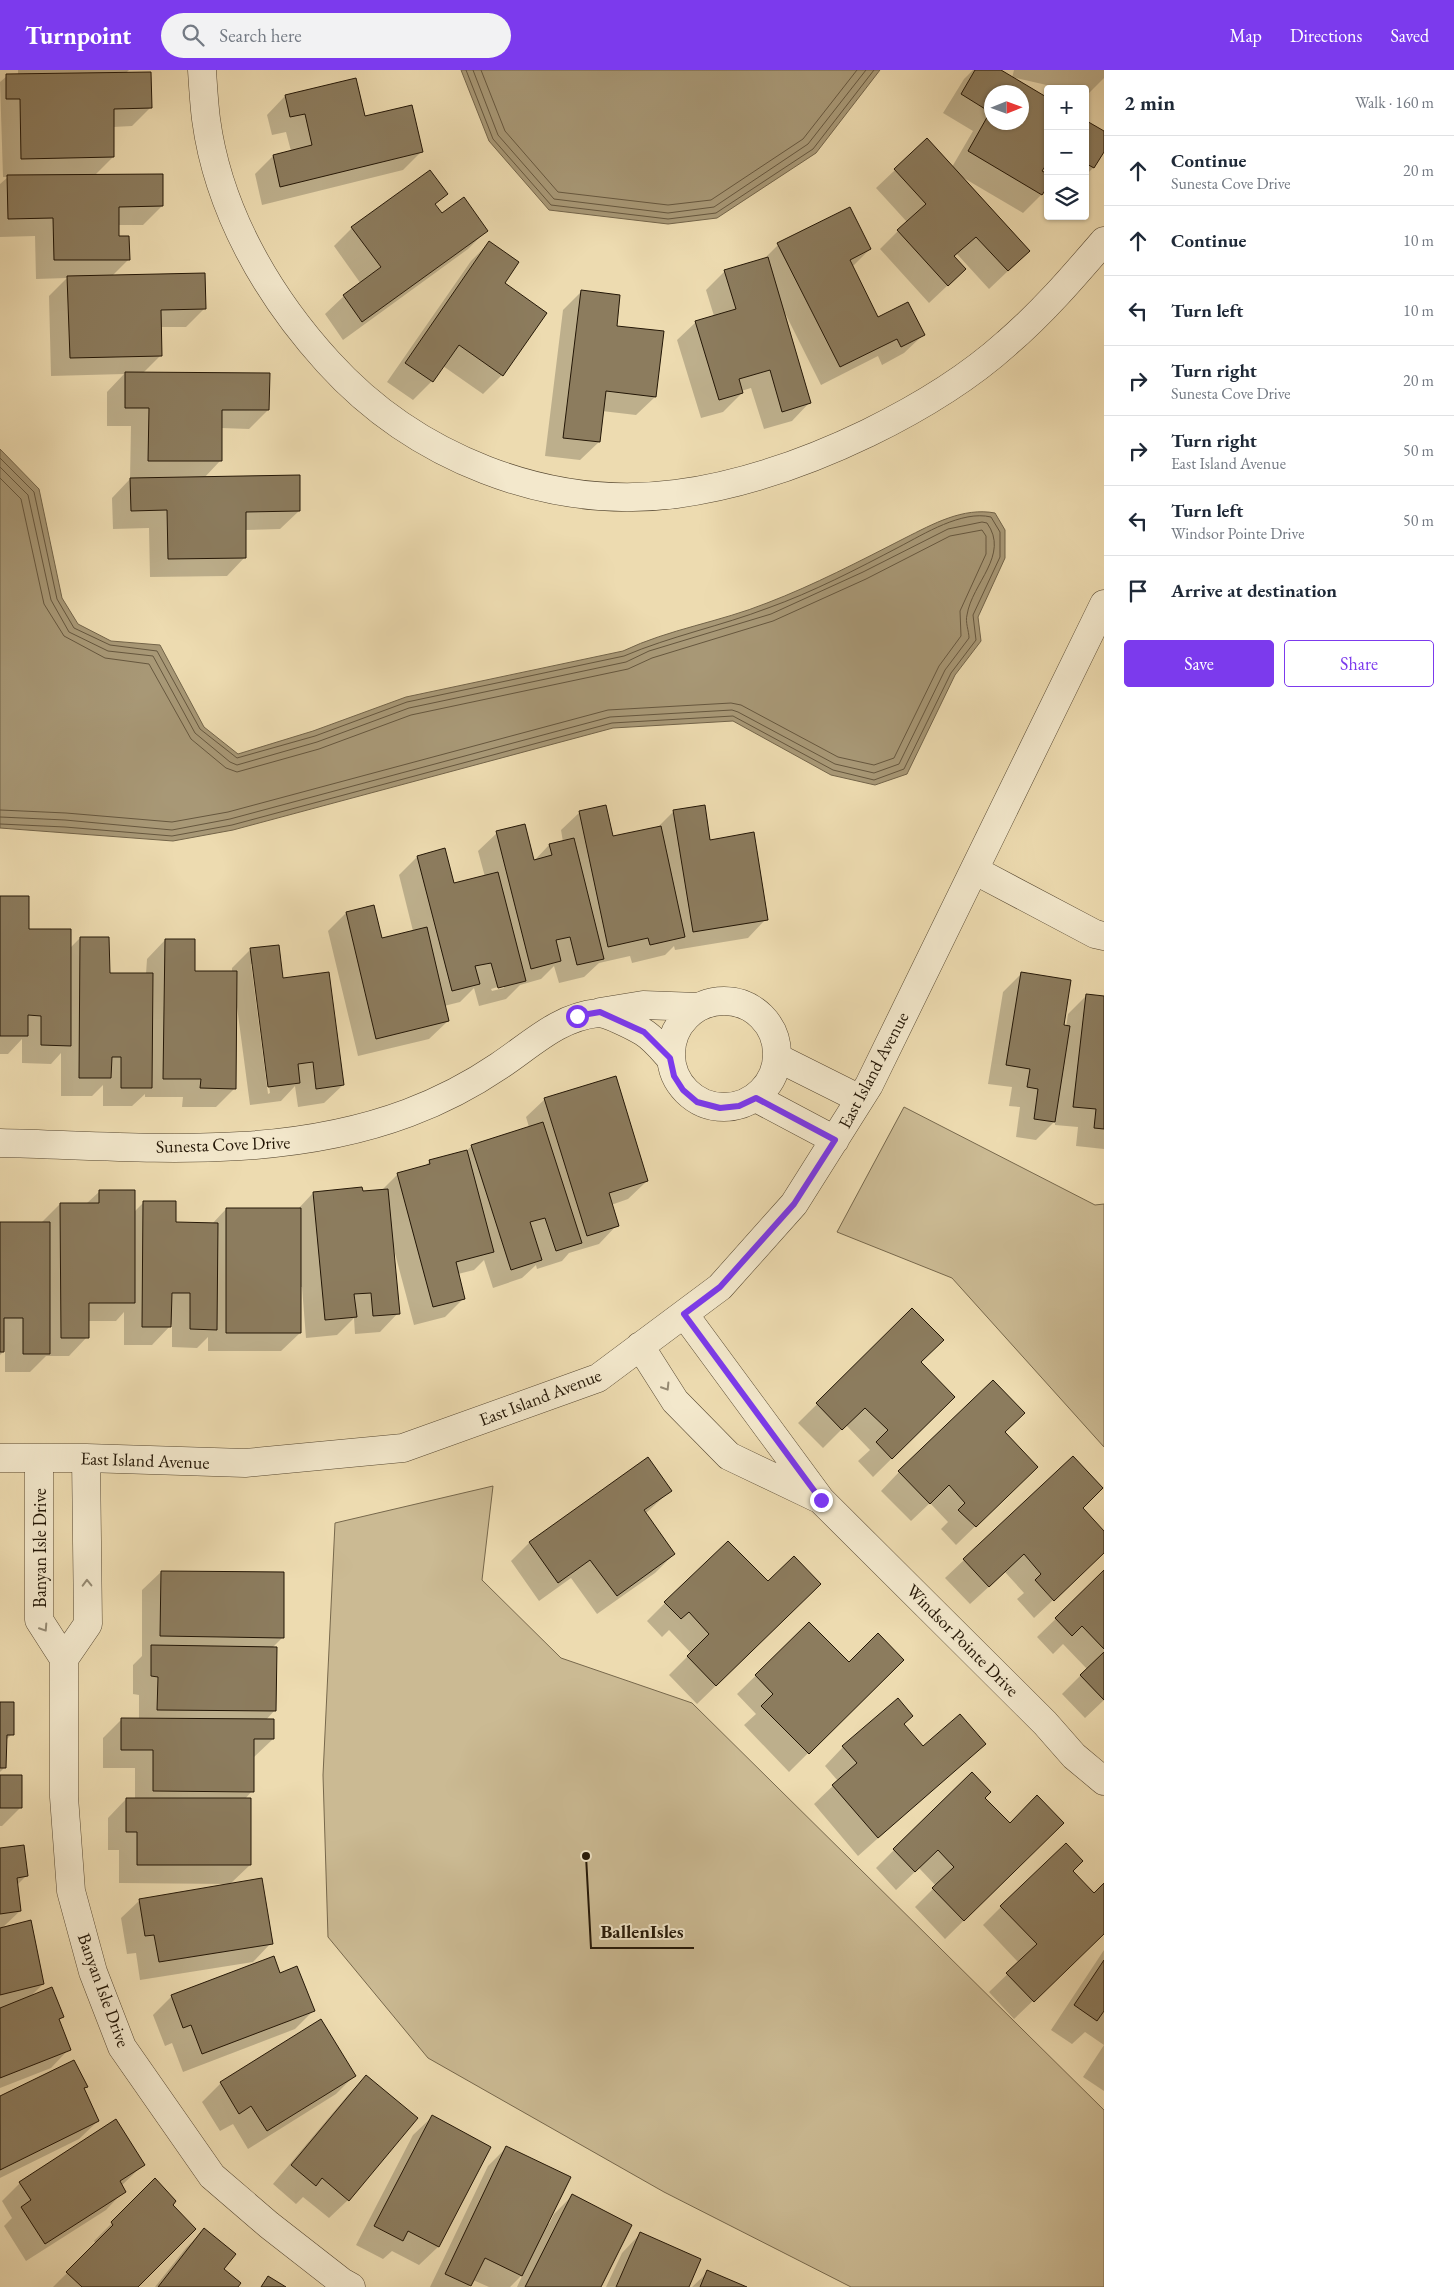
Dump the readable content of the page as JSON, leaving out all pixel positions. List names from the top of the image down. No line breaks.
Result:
{"streets":{"street":["East Island Avenue","Sunesta Cove Drive","Banyan Isle Drive","Windsor Pointe Drive"]},"crossings":[["East Island Avenue","Banyan Isle Drive"],["East Island Avenue","Windsor Pointe Drive"]],"places":["BallenIsles"],"north":"right","page":{"header":"Turnpoint","search":"Search here","nav":["Map","Directions","Saved"],"heading":["2 min","Walk · 160 m"],"map_buttons":["+","−"],"list":[["Continue","Sunesta Cove Drive","20 m"],["Continue","10 m"],["Turn left","10 m"],["Turn right","Sunesta Cove Drive","20 m"],["Turn right","East Island Avenue","50 m"],["Turn left","Windsor Pointe Drive","50 m"],"Arrive at destination"],"buttons":["Save","Share"]}}
